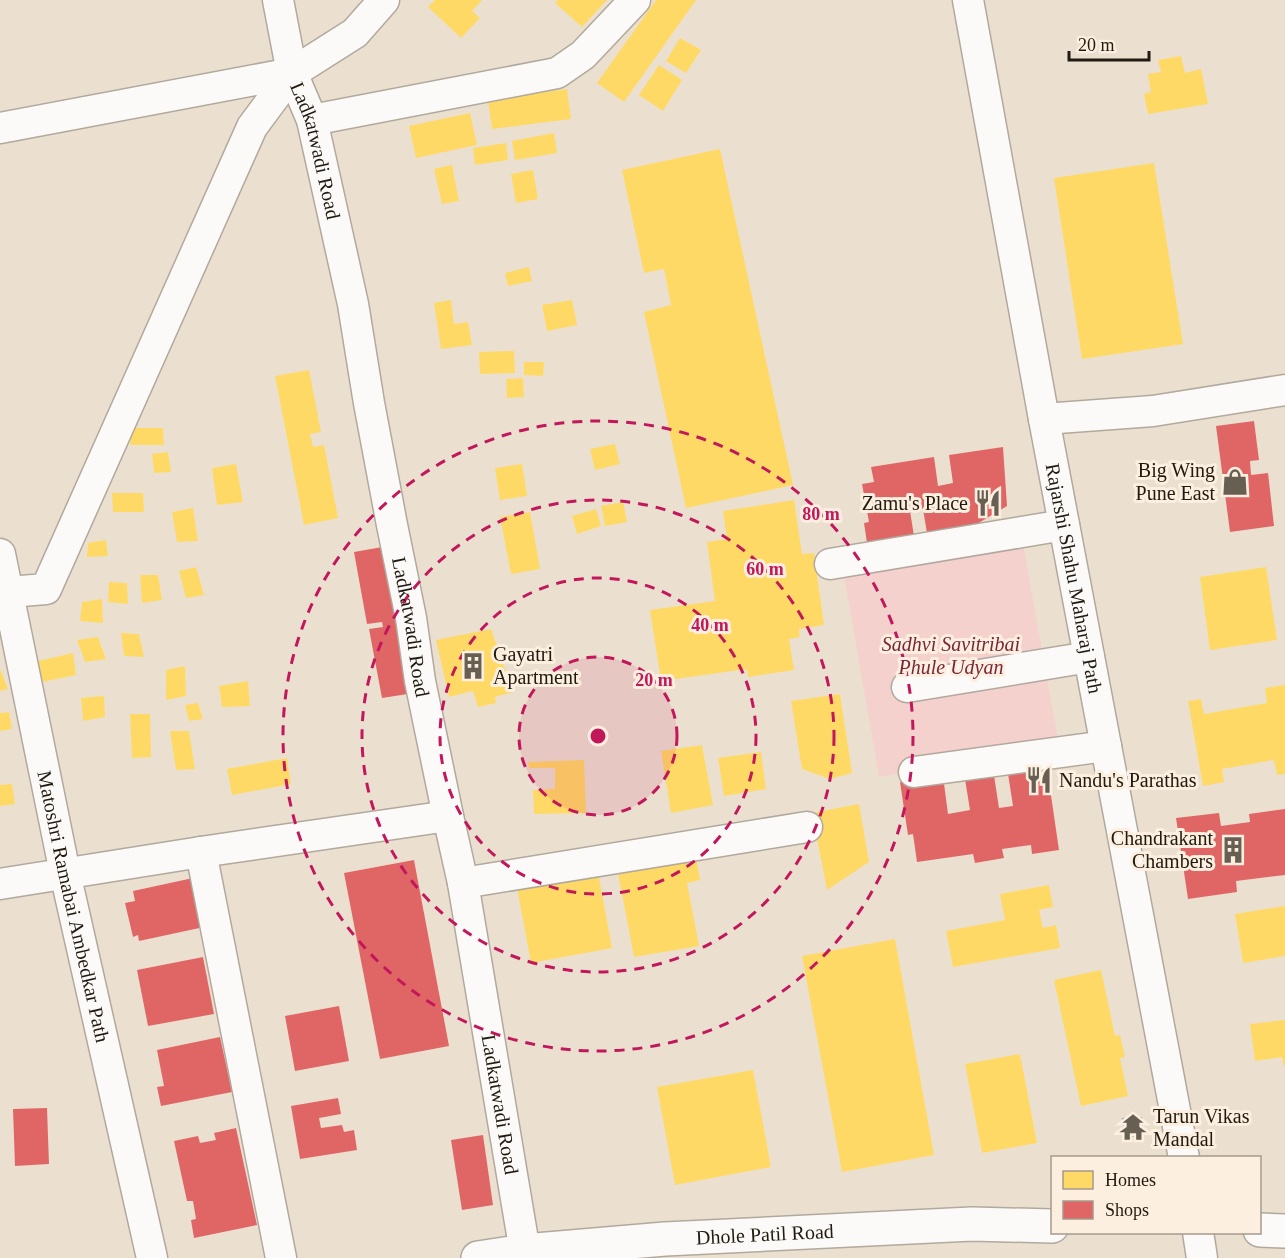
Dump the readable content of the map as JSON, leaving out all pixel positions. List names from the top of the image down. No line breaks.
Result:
{"streets":{"street":["Ladkatwadi Road","Rajarshi Shahu Maharaj Path","Matoshri Ramabai Ambedkar Path","Dhole Patil Road"]},"crossings":[["Ladkatwadi Road","Dhole Patil Road"]],"parks":["Sadhvi Savitribai Phule Udyan"],"places":{"shop":["Big Wing Pune East"],"restaurant":["Zamu's Place","Nandu's Parathas"],"building":["Gayatri Apartment","Chandrakant Chambers"],"temple":["Tarun Vikas Mandal"]},"legend":["Homes","Shops"],"scale_bar":"20 m","rings":["80 m","60 m","40 m","20 m"]}
